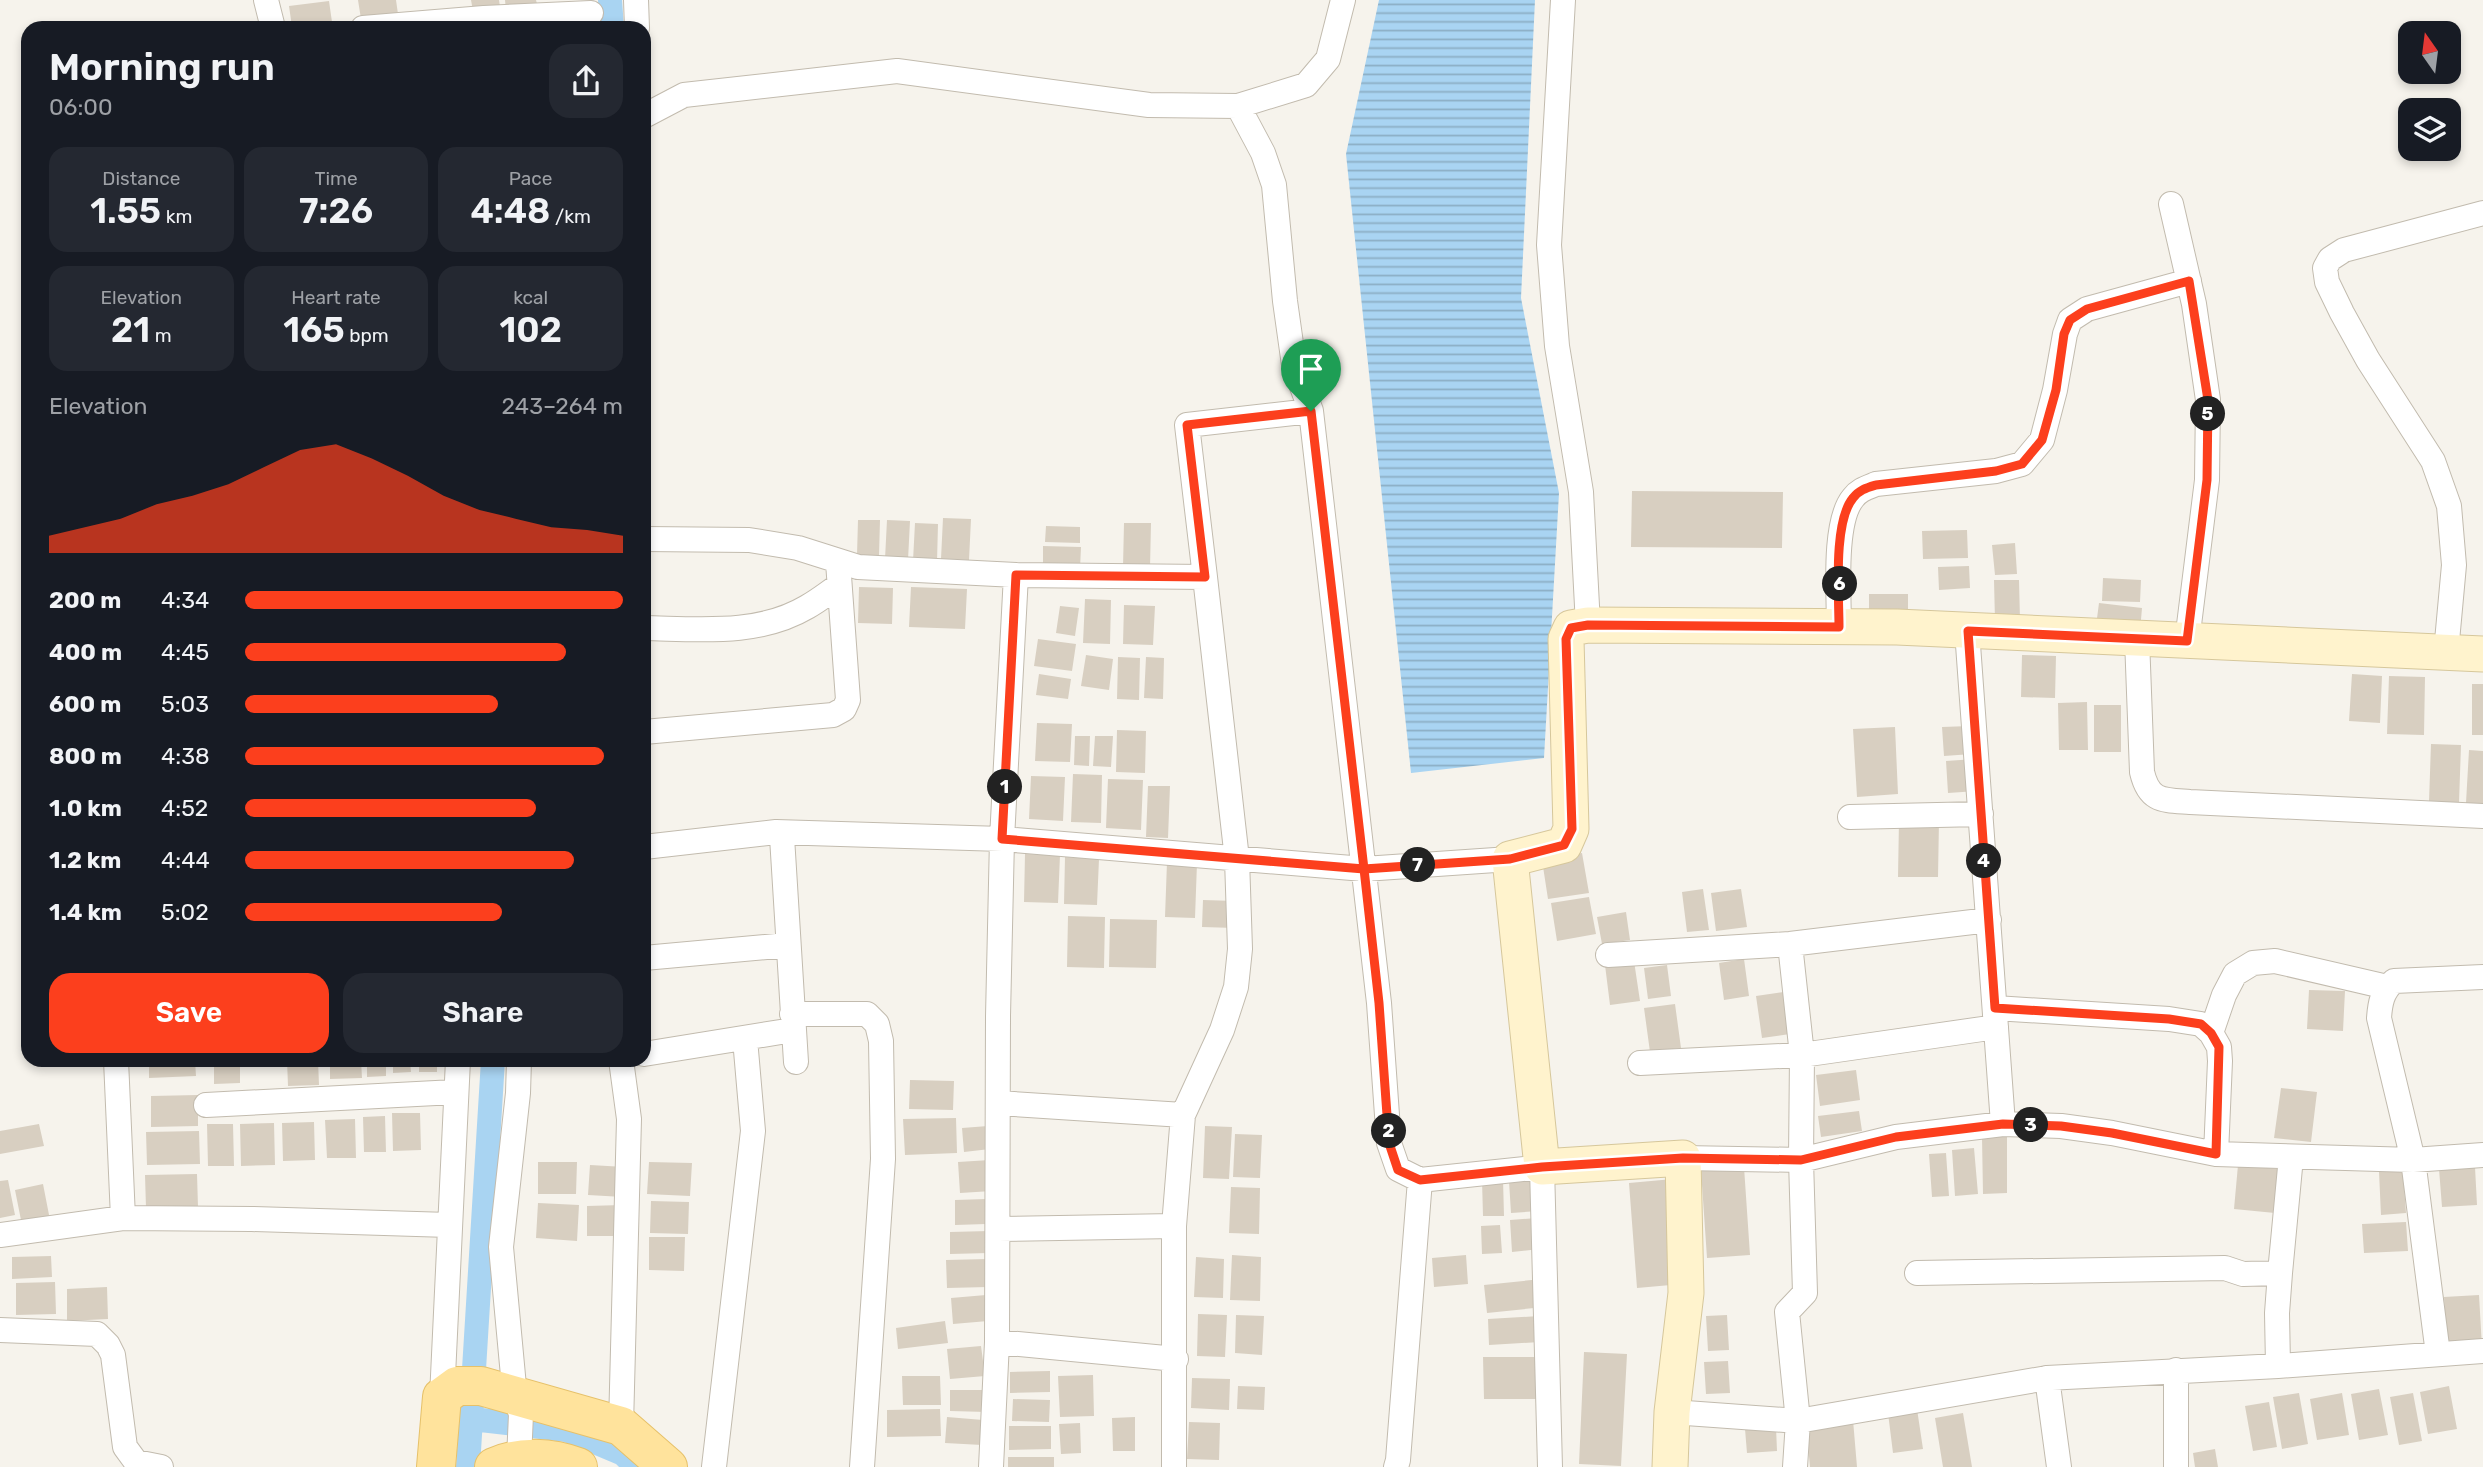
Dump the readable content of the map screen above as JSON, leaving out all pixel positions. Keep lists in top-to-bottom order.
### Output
{
  "north": "top",
  "page": {
    "heading": ["Morning run", "06:00"],
    "stats": [
      ["Distance", "1.55 km"],
      ["Time", "7:26"],
      ["Pace", "4:48 /km"],
      ["Elevation", "21 m"],
      ["Heart rate", "165 bpm"],
      ["kcal", "102"]
    ],
    "chart": ["Elevation", "243–264 m"],
    "pins": [
      "5",
      "6",
      "1",
      "4",
      "7",
      "3",
      "2"
    ],
    "list": [
      {
        "name": "200 m",
        "note": "4:34"
      },
      {
        "name": "400 m",
        "note": "4:45"
      },
      {
        "name": "600 m",
        "note": "5:03"
      },
      {
        "name": "800 m",
        "note": "4:38"
      },
      {
        "name": "1.0 km",
        "note": "4:52"
      },
      {
        "name": "1.2 km",
        "note": "4:44"
      },
      {
        "name": "1.4 km",
        "note": "5:02"
      }
    ],
    "buttons": ["Save", "Share"]
  }
}
